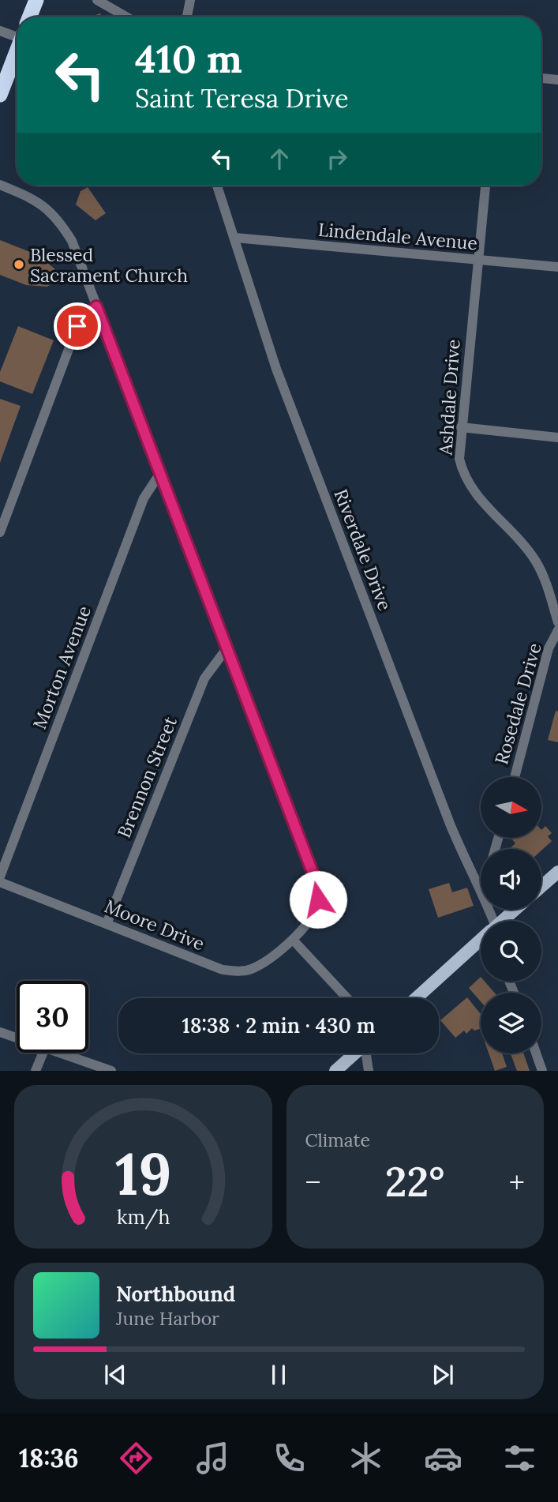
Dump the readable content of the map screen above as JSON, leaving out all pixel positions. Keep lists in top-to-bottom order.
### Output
{
  "streets": {
    "street": [
      "Lindendale Avenue",
      "Ashdale Drive",
      "Riverdale Drive",
      "Morton Avenue",
      "Rosedale Drive",
      "Brennon Street",
      "Moore Drive"
    ]
  },
  "crossings": [
    ["Lindendale Avenue", "Ashdale Drive"],
    ["Lindendale Avenue", "Riverdale Drive"],
    ["Morton Avenue", "Moore Drive"],
    ["Brennon Street", "Moore Drive"]
  ],
  "places": ["Blessed Sacrament Church"],
  "north": "right",
  "page": {
    "turn": ["410 m", "Saint Teresa Drive"],
    "limit": "30",
    "trip": "18:38 · 2 min · 430 m",
    "tile": "Climate",
    "heat": ["−", "22°", "+"],
    "song": ["Northbound", "June Harbor"],
    "tabs": "18:36",
    "gauge": ["19", "km/h"]
  }
}
